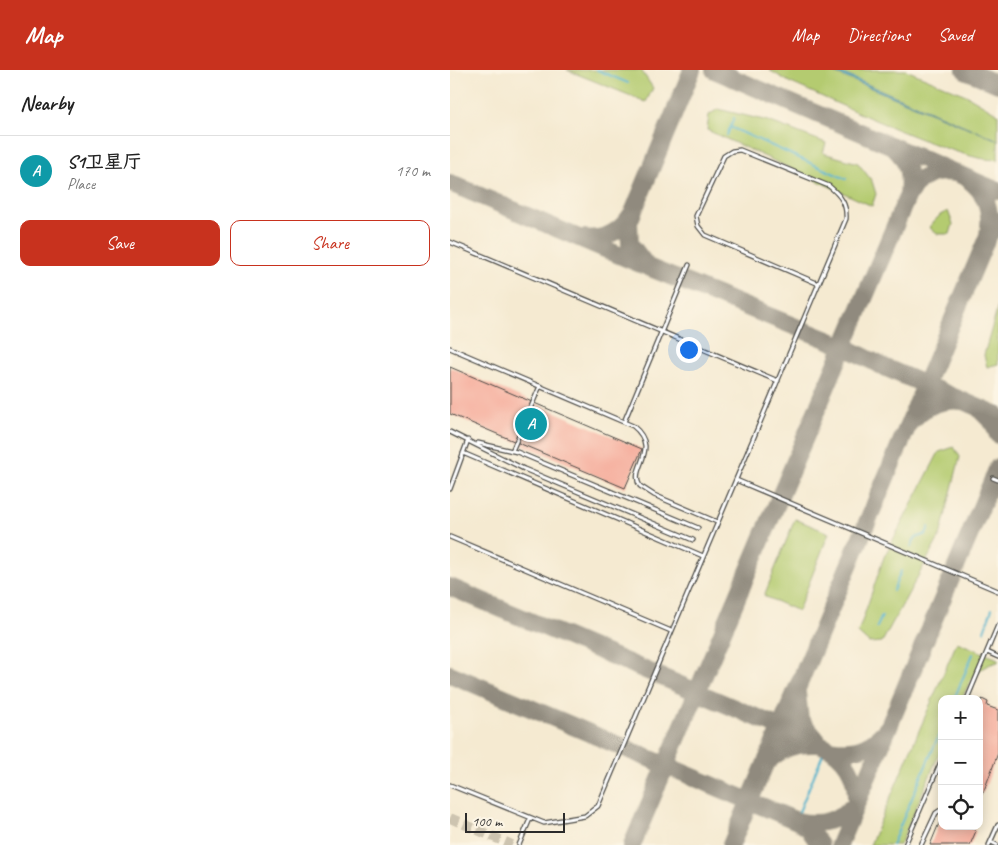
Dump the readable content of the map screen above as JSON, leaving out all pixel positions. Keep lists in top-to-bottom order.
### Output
{
  "scale_bar": "100 m",
  "page": {
    "header": "Map",
    "nav": ["Map", "Directions", "Saved"],
    "heading": "Nearby",
    "list": [
      {
        "mark": "A",
        "name": "S1卫星厅",
        "note": "Place",
        "value": "170 m"
      }
    ],
    "buttons": ["Save", "Share"],
    "pins": "A",
    "map_buttons": ["+", "−"],
    "scale": "100 m"
  }
}
